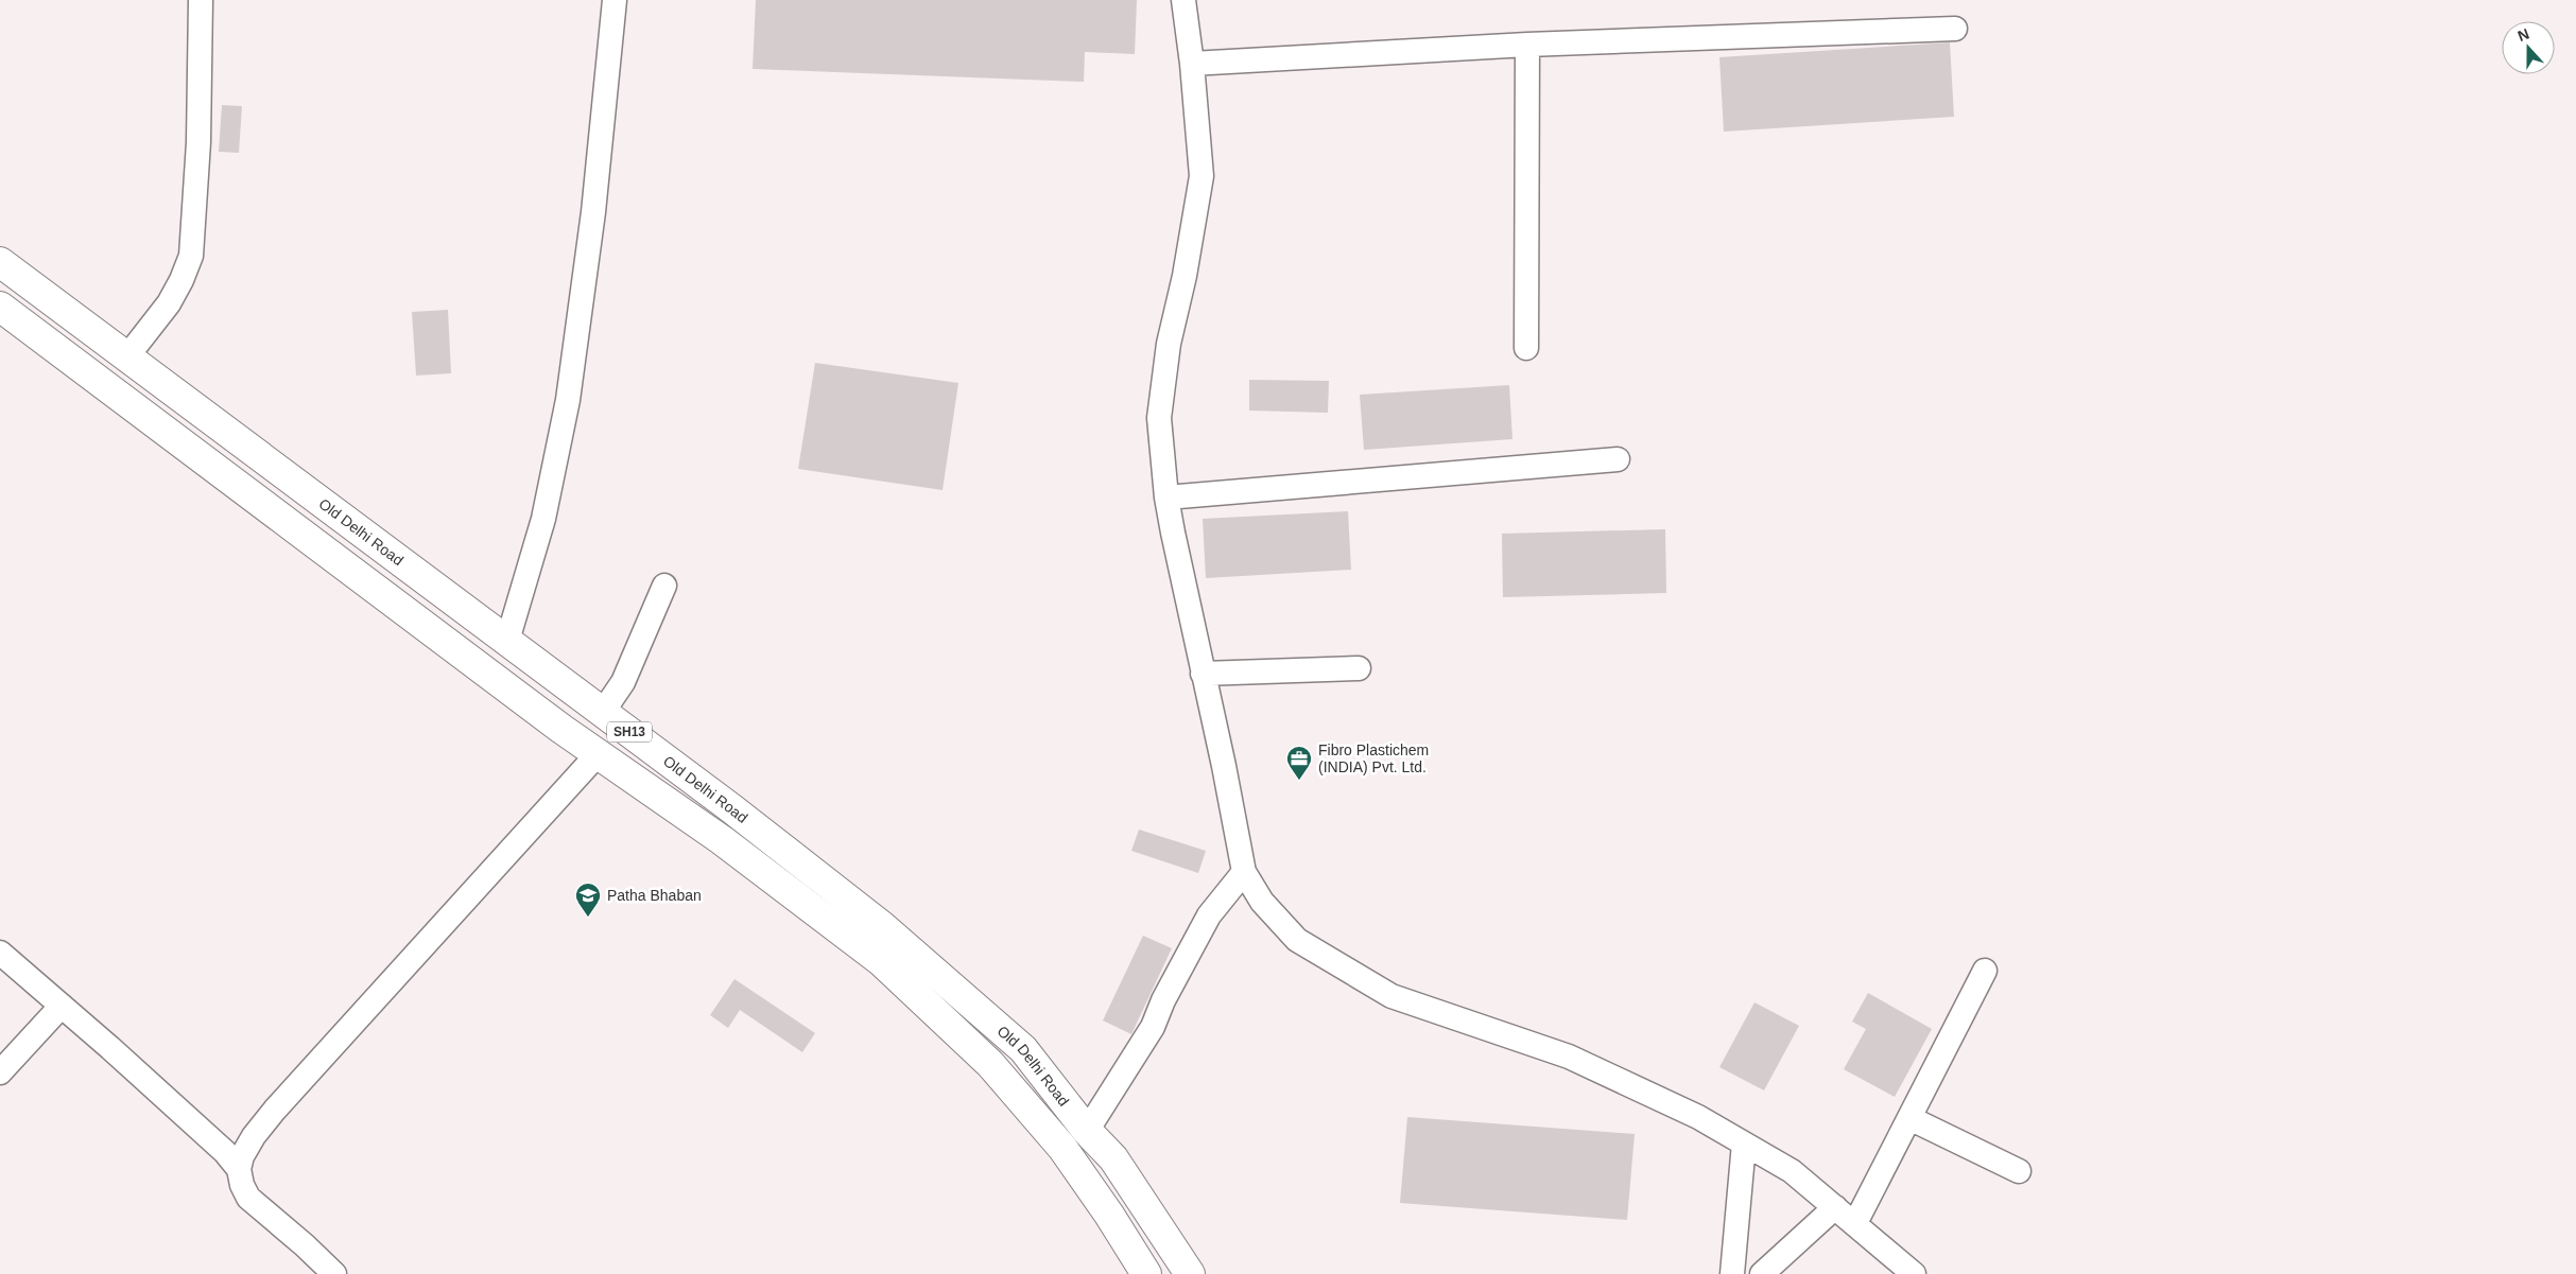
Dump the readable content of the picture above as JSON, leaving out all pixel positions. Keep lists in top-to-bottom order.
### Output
{
  "streets": {
    "main road": ["Old Delhi Road", "SH13"]
  },
  "places": {
    "office": ["Fibro Plastichem (INDIA) Pvt. Ltd."],
    "school or university": ["Patha Bhaban"]
  },
  "north": "top"
}
